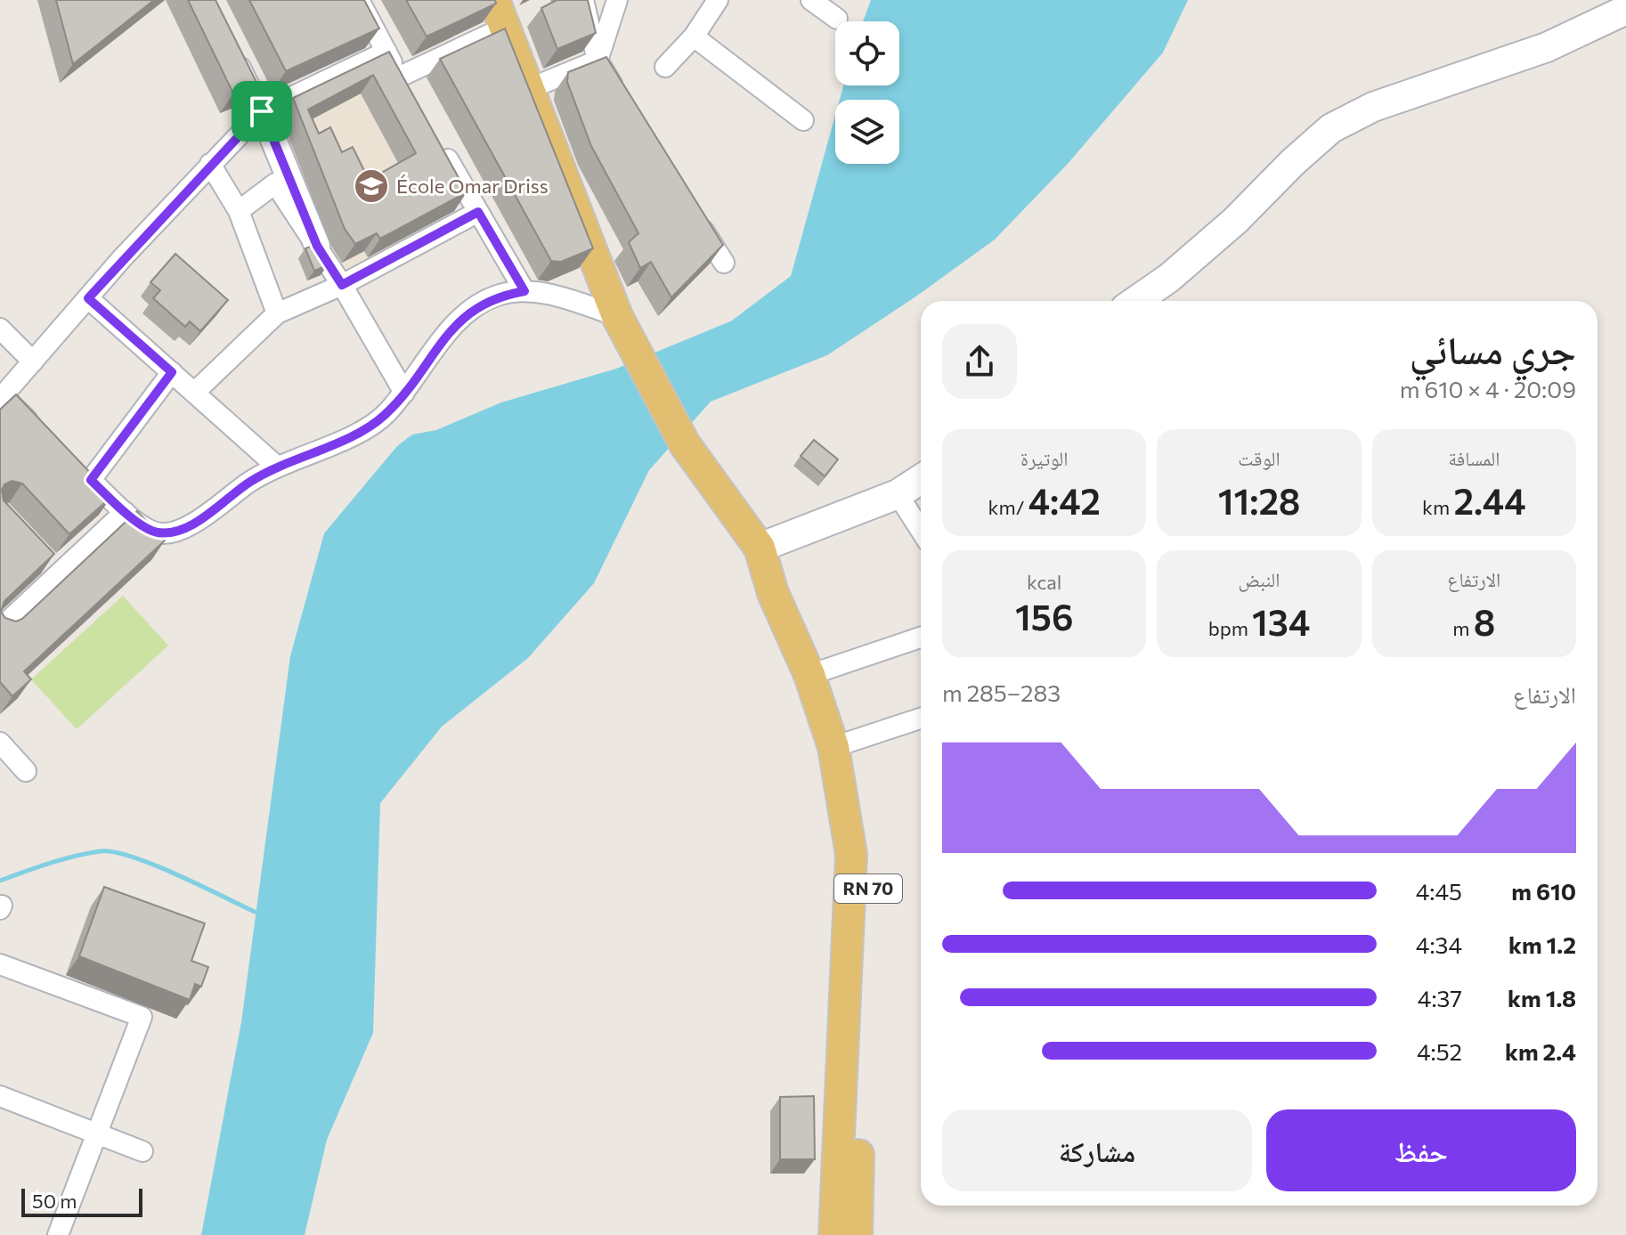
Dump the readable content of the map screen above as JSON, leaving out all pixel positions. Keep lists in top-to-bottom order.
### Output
{
  "streets": {
    "main road": ["RN 70"]
  },
  "places": {
    "school or university": ["École Omar Driss"]
  },
  "scale_bar": "50 m",
  "page": {
    "heading": ["جري مسائي", "20:09 · 4 × 610 m"],
    "stats": [
      ["المسافة", "2.44 km"],
      ["الوقت", "11:28"],
      ["الوتيرة", "4:42 /km"],
      ["الارتفاع", "8 m"],
      ["النبض", "134 bpm"],
      ["kcal", "156"]
    ],
    "chart": ["الارتفاع", "283–285 m"],
    "list": [
      {
        "name": "610 m",
        "note": "4:45"
      },
      {
        "name": "1.2 km",
        "note": "4:34"
      },
      {
        "name": "1.8 km",
        "note": "4:37"
      },
      {
        "name": "2.4 km",
        "note": "4:52"
      }
    ],
    "buttons": ["حفظ", "مشاركة"],
    "scale": "50 m"
  }
}
